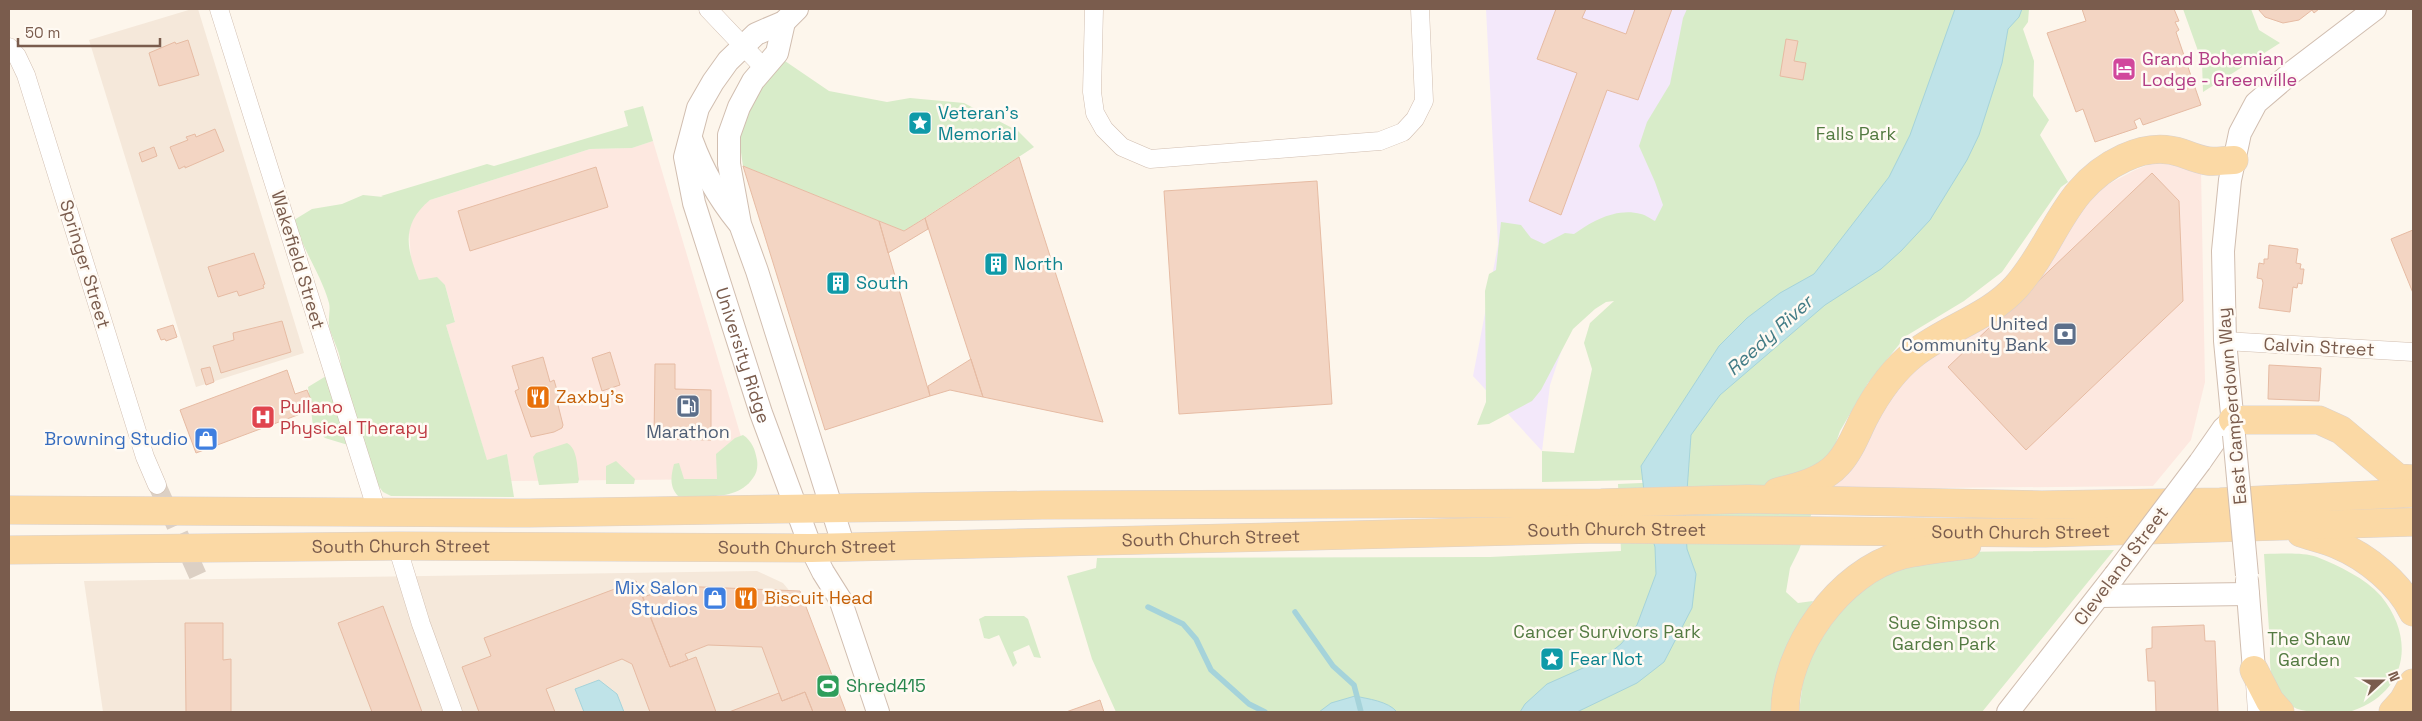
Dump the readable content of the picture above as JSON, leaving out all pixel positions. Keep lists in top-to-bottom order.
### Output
{
  "streets": {
    "main road": ["South Church Street"],
    "street": [
      "Wakefield Street",
      "Springer Street",
      "Calvin Street",
      "University Ridge",
      "East Camperdown Way",
      "Cleveland Street"
    ]
  },
  "crossings": [
    ["Wakefield Street", "South Church Street"],
    ["Calvin Street", "East Camperdown Way"],
    ["University Ridge", "South Church Street"],
    ["East Camperdown Way", "Cleveland Street"]
  ],
  "water": ["Reedy River"],
  "parks": [
    "Falls Park",
    "Sue Simpson Garden Park",
    "Cancer Survivors Park",
    "The Shaw Garden"
  ],
  "places": {
    "hotel": ["Grand Bohemian Lodge - Greenville"],
    "place": ["Veteran's Memorial", "Fear Not"],
    "building": ["North", "South"],
    "bank": ["United Community Bank"],
    "restaurant": ["Zaxby's", "Biscuit Head"],
    "fuel station": ["Marathon"],
    "hospital": ["Pullano Physical Therapy"],
    "shop": ["Browning Studio", "Mix Salon Studios"],
    "sports": ["Shred415"]
  },
  "scale_bar": "50 m",
  "north": "right"
}
